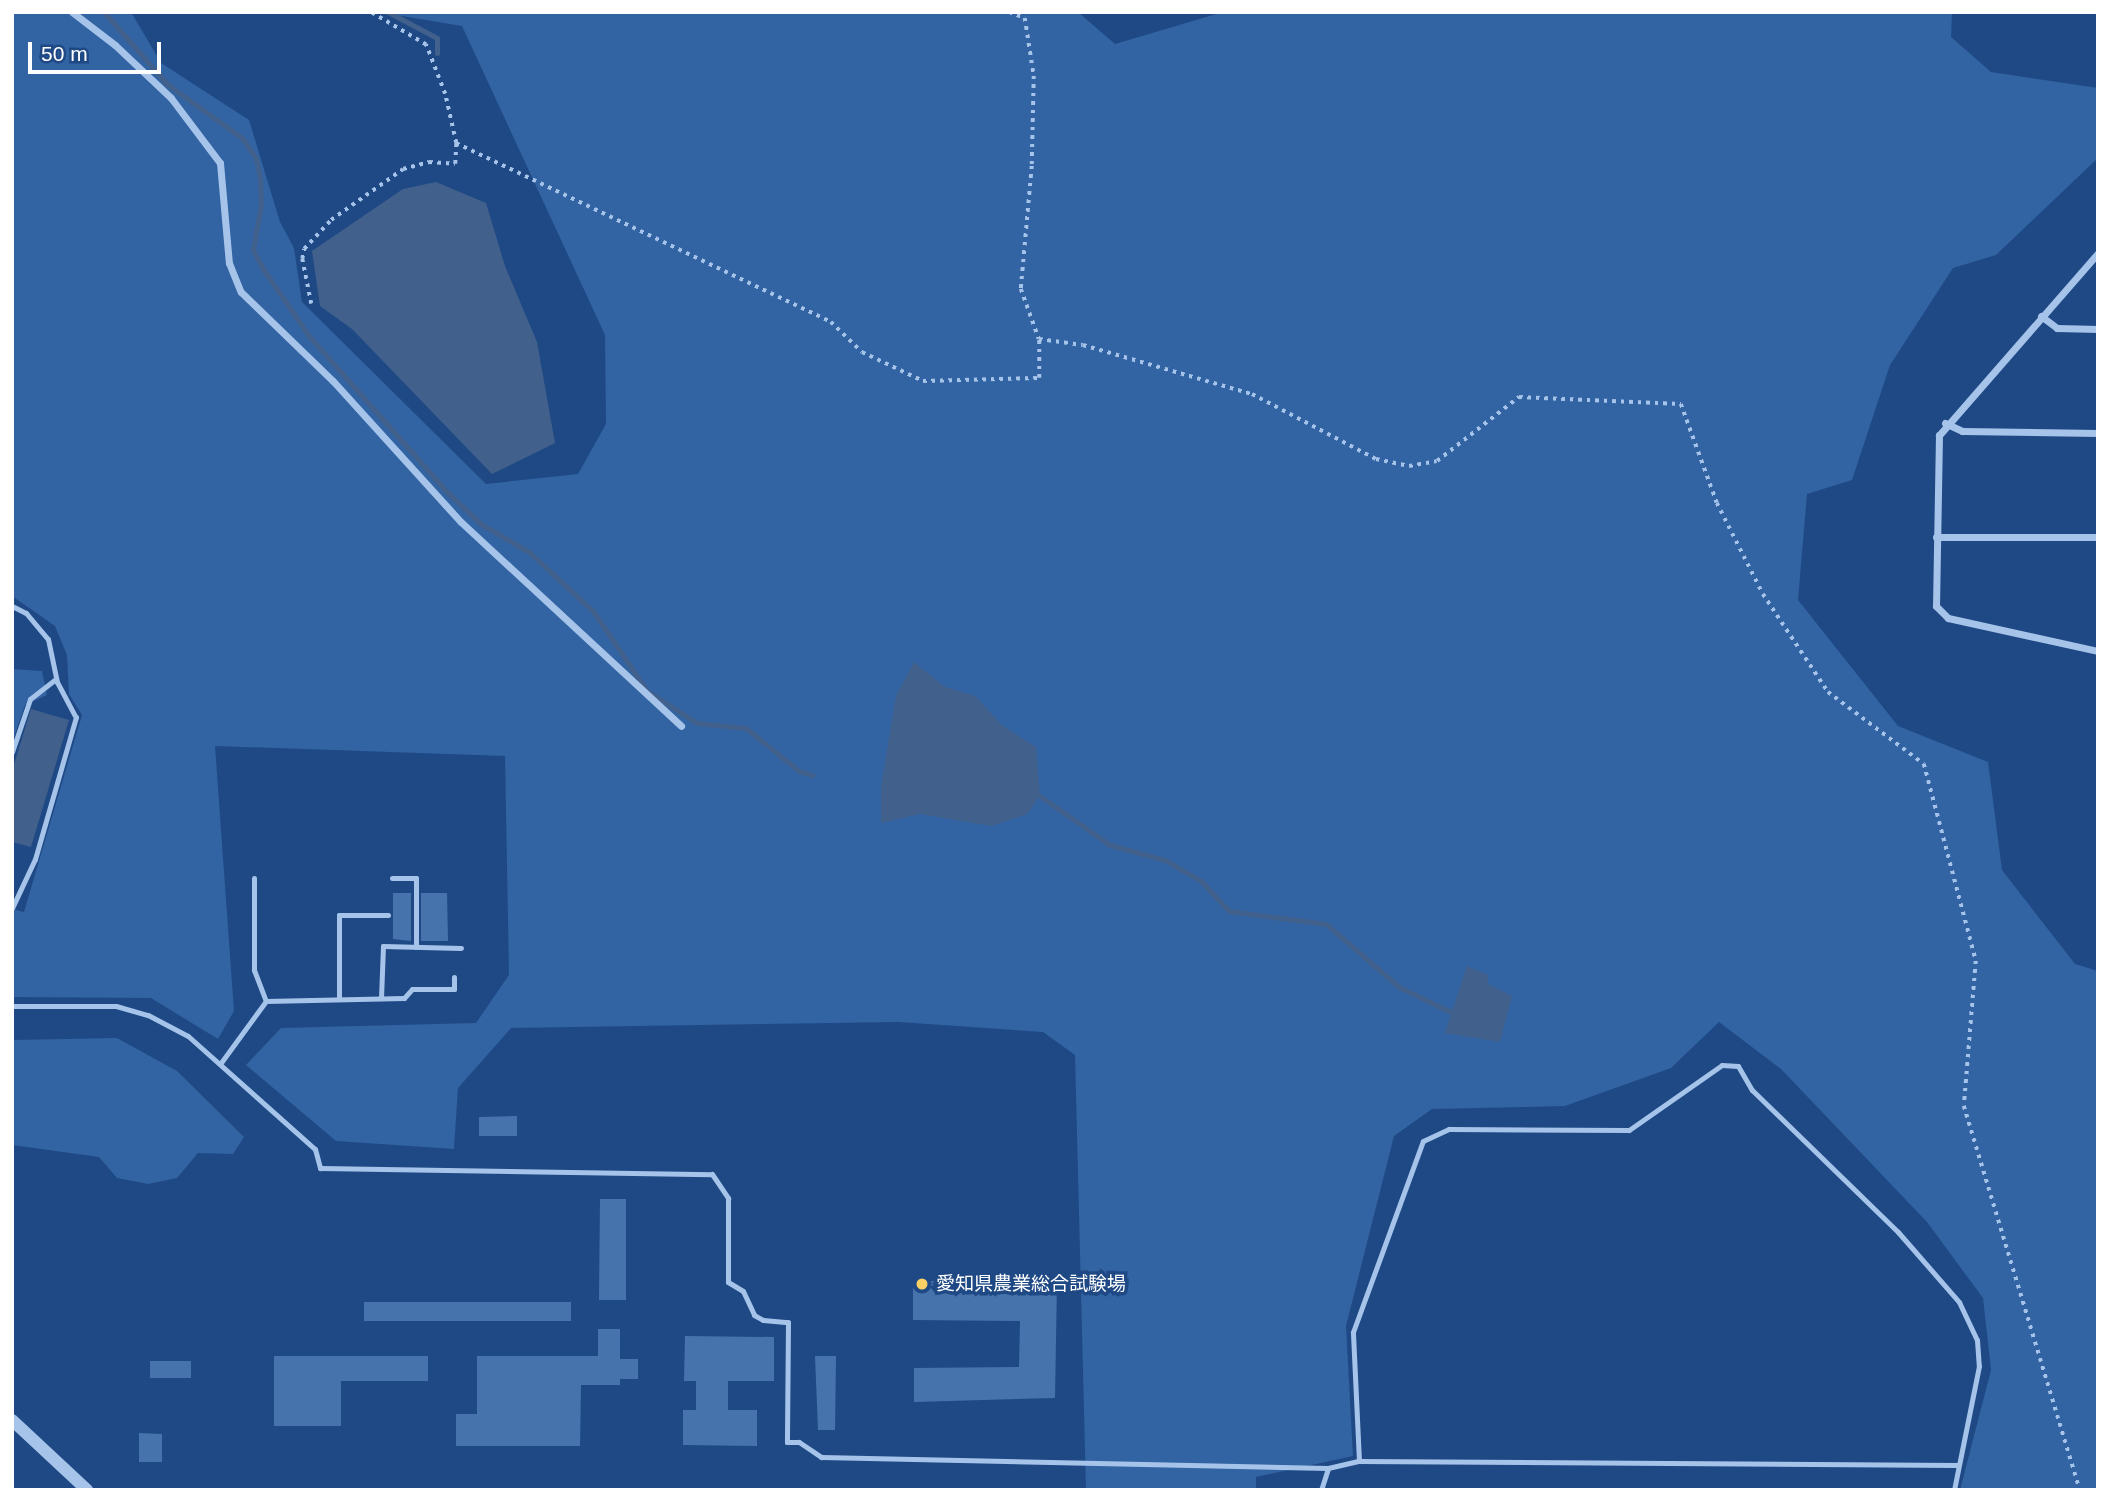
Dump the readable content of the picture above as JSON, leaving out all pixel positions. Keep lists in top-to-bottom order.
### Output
{
  "places": ["愛知県農業総合試験場"],
  "scale_bar": "50 m"
}
